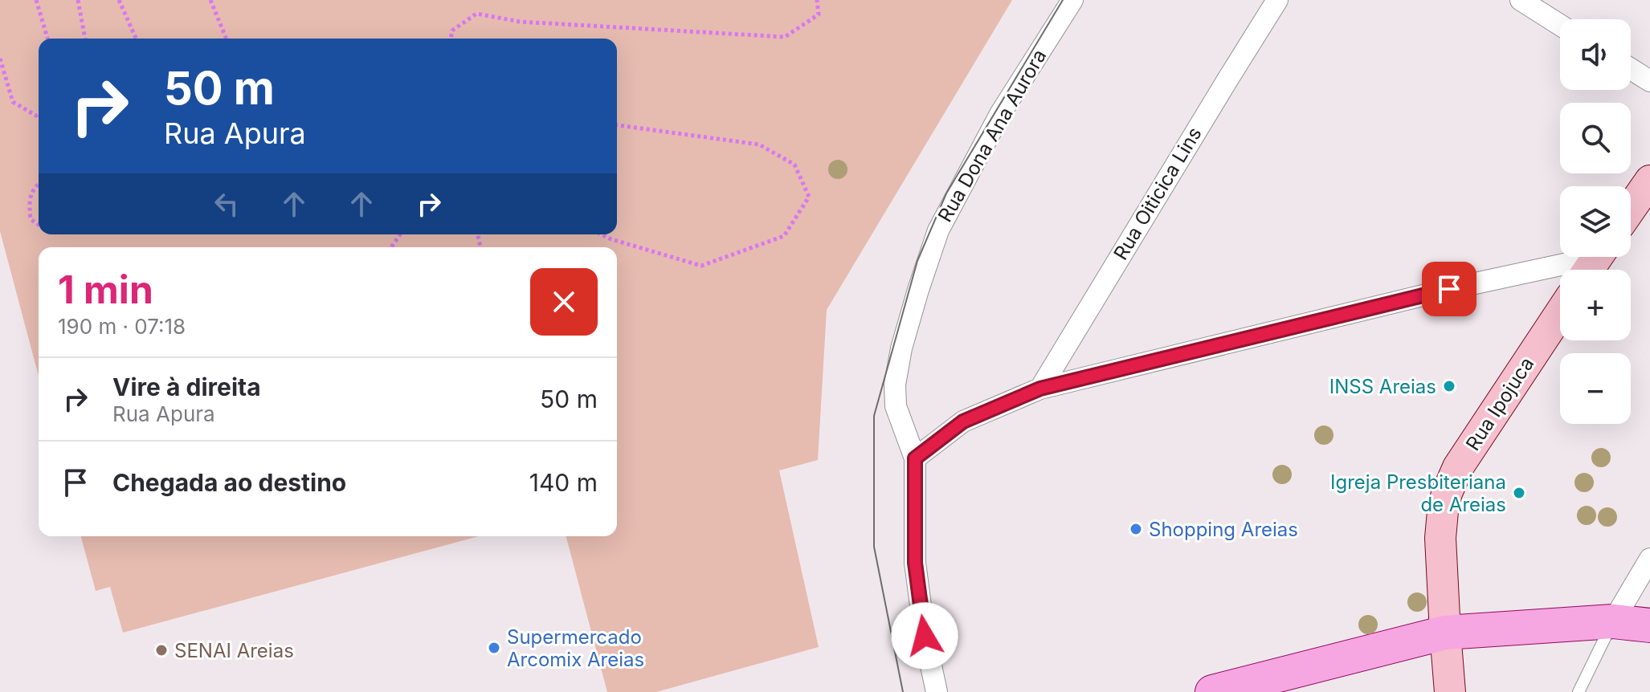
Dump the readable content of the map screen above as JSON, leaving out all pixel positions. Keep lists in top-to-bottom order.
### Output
{
  "streets": {
    "main road": ["Rua Ipojuca"],
    "street": ["Rua Dona Ana Aurora", "Rua Oiticica Lins"]
  },
  "places": [
    "INSS Areias",
    "Igreja Presbiteriana de Areias",
    "Shopping Areias",
    "Supermercado Arcomix Areias",
    "SENAI Areias"
  ],
  "page": {
    "map_buttons": ["+", "−"],
    "turn": ["50 m", "Rua Apura"],
    "heading": ["1 min", "190 m · 07:18"],
    "list": [
      {
        "name": "Vire à direita",
        "note": "Rua Apura",
        "value": "50 m"
      },
      {
        "name": "Chegada ao destino",
        "value": "140 m"
      }
    ]
  }
}
